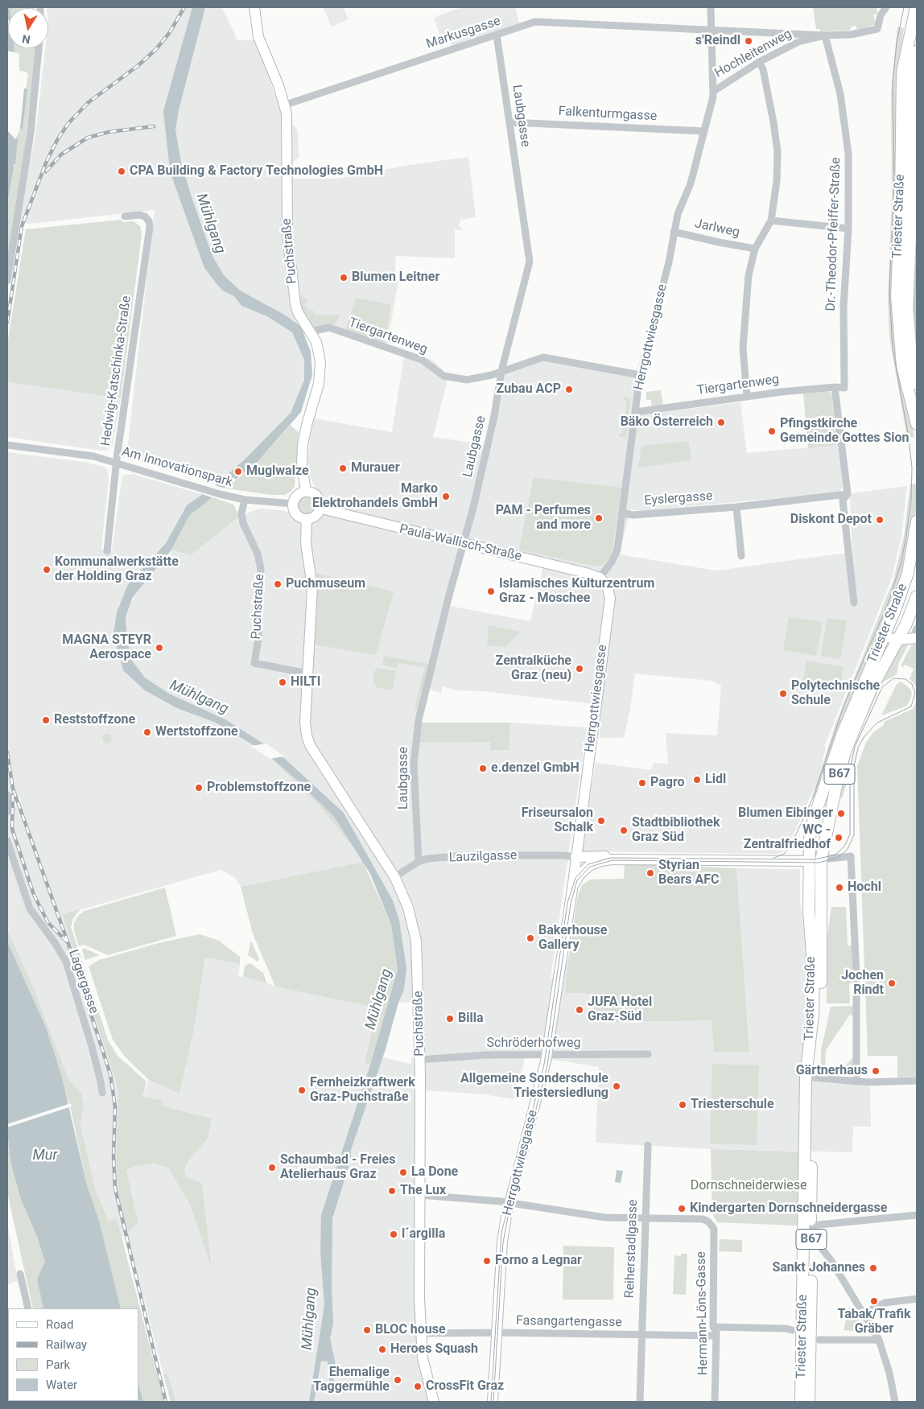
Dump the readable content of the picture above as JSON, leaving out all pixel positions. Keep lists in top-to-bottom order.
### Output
{
  "streets": {
    "main road": [
      "Triester Straße",
      "Puchstraße",
      "Herrgottwiesgasse",
      "Paula-Wallisch-Straße",
      "B67",
      "Lauzilgasse"
    ],
    "street": [
      "Markusgasse",
      "Hochleitenweg",
      "Falkenturmgasse",
      "Laubgasse",
      "Jarlweg",
      "Dr.-Theodor-Pfeiffer-Straße",
      "Tiergartenweg",
      "Hedwig-Katschinka-Straße",
      "Am Innovationspark",
      "Eyslergasse",
      "Lagergasse",
      "Schröderhofweg",
      "Reiherstadlgasse",
      "Hermann-Löns-Gasse",
      "Fasangartengasse"
    ]
  },
  "crossings": [
    ["Markusgasse", "Hochleitenweg"],
    ["Markusgasse", "Laubgasse"],
    ["Markusgasse", "Dr.-Theodor-Pfeiffer-Straße"],
    ["Markusgasse", "Puchstraße"],
    ["Markusgasse", "Herrgottwiesgasse"],
    ["Hochleitenweg", "Dr.-Theodor-Pfeiffer-Straße"],
    ["Hochleitenweg", "Herrgottwiesgasse"],
    ["Falkenturmgasse", "Laubgasse"],
    ["Falkenturmgasse", "Herrgottwiesgasse"],
    ["Laubgasse", "Tiergartenweg"],
    ["Laubgasse", "Paula-Wallisch-Straße"],
    ["Laubgasse", "Lauzilgasse"],
    ["Triester Straße", "Lauzilgasse"],
    ["Jarlweg", "Herrgottwiesgasse"],
    ["Dr.-Theodor-Pfeiffer-Straße", "Tiergartenweg"],
    ["Puchstraße", "Tiergartenweg"],
    ["Puchstraße", "Am Innovationspark"],
    ["Puchstraße", "Paula-Wallisch-Straße"],
    ["Puchstraße", "Lauzilgasse"],
    ["Puchstraße", "Schröderhofweg"],
    ["Puchstraße", "Fasangartengasse"],
    ["Tiergartenweg", "Herrgottwiesgasse"],
    ["Herrgottwiesgasse", "Eyslergasse"],
    ["Herrgottwiesgasse", "Paula-Wallisch-Straße"],
    ["Herrgottwiesgasse", "Lauzilgasse"],
    ["Herrgottwiesgasse", "Schröderhofweg"],
    ["Herrgottwiesgasse", "Fasangartengasse"],
    ["Hedwig-Katschinka-Straße", "Am Innovationspark"],
    ["Am Innovationspark", "Paula-Wallisch-Straße"],
    ["Reiherstadlgasse", "Hermann-Löns-Gasse"],
    ["Reiherstadlgasse", "Fasangartengasse"],
    ["Hermann-Löns-Gasse", "Fasangartengasse"]
  ],
  "water": ["Mühlgang", "Mur"],
  "parks": ["Dornschneiderwiese"],
  "places": [
    "s'Reindl",
    "CPA Building & Factory Technologies GmbH",
    "Blumen Leitner",
    "Zubau ACP",
    "Bäko Österreich",
    "Pfingstkirche Gemeinde Gottes Sion",
    "Murauer",
    "Muglwalze",
    "Marko Elektrohandels GmbH",
    "PAM - Perfumes and more",
    "Diskont Depot",
    "Kommunalwerkstätte der Holding Graz",
    "Puchmuseum",
    "Islamisches Kulturzentrum Graz - Moschee",
    "MAGNA STEYR Aerospace",
    "Zentralküche Graz (neu)",
    "HILTI",
    "Polytechnische Schule",
    "Reststoffzone",
    "Wertstoffzone",
    "e.denzel GmbH",
    "Lidl",
    "Pagro",
    "Problemstoffzone",
    "Blumen Eibinger",
    "Friseursalon Schalk",
    "Stadtbibliothek Graz Süd",
    "WC - Zentralfriedhof",
    "Styrian Bears AFC",
    "Hochl",
    "Bakerhouse Gallery",
    "Jochen Rindt",
    "JUFA Hotel Graz-Süd",
    "Billa",
    "Gärtnerhaus",
    "Allgemeine Sonderschule Triestersiedlung",
    "Fernheizkraftwerk Graz-Puchstraße",
    "Triesterschule",
    "Schaumbad - Freies Atelierhaus Graz",
    "La Done",
    "The Lux",
    "Kindergarten Dornschneidergasse",
    "l´argilla",
    "Forno a Legnar",
    "Sankt Johannes",
    "Tabak/Trafik Gräber",
    "BLOC house",
    "Heroes Squash",
    "Ehemalige Taggermühle",
    "CrossFit Graz"
  ],
  "legend": [
    "Road",
    "Railway",
    "Park",
    "Water"
  ],
  "north": "bottom"
}
